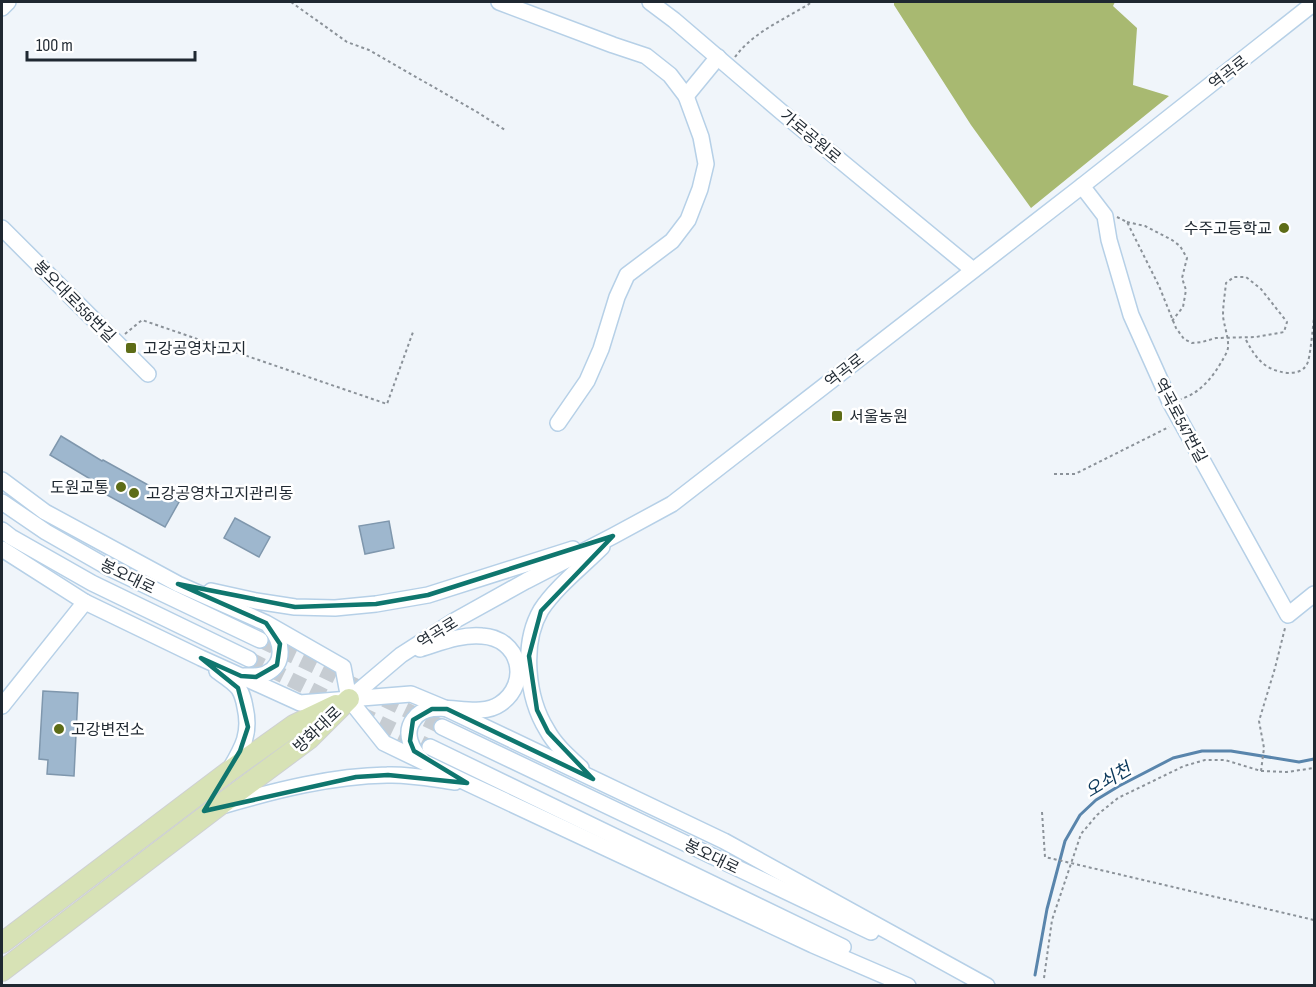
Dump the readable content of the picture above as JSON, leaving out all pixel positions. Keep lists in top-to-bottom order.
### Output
{
  "streets": {
    "main road": ["방화대로"],
    "street": [
      "역곡로",
      "가로공원로",
      "봉오대로556번길",
      "역곡로547번길",
      "봉오대로"
    ]
  },
  "crossings": [
    ["역곡로", "가로공원로"],
    ["역곡로", "역곡로547번길"],
    ["역곡로", "방화대로"]
  ],
  "water": ["오쇠천"],
  "places": {
    "other": [
      "수주고등학교",
      "도원교통",
      "고강공영차고지관리동",
      "고강변전소"
    ],
    "transit": ["고강공영차고지", "서울농원"]
  },
  "scale_bar": "100 m"
}
